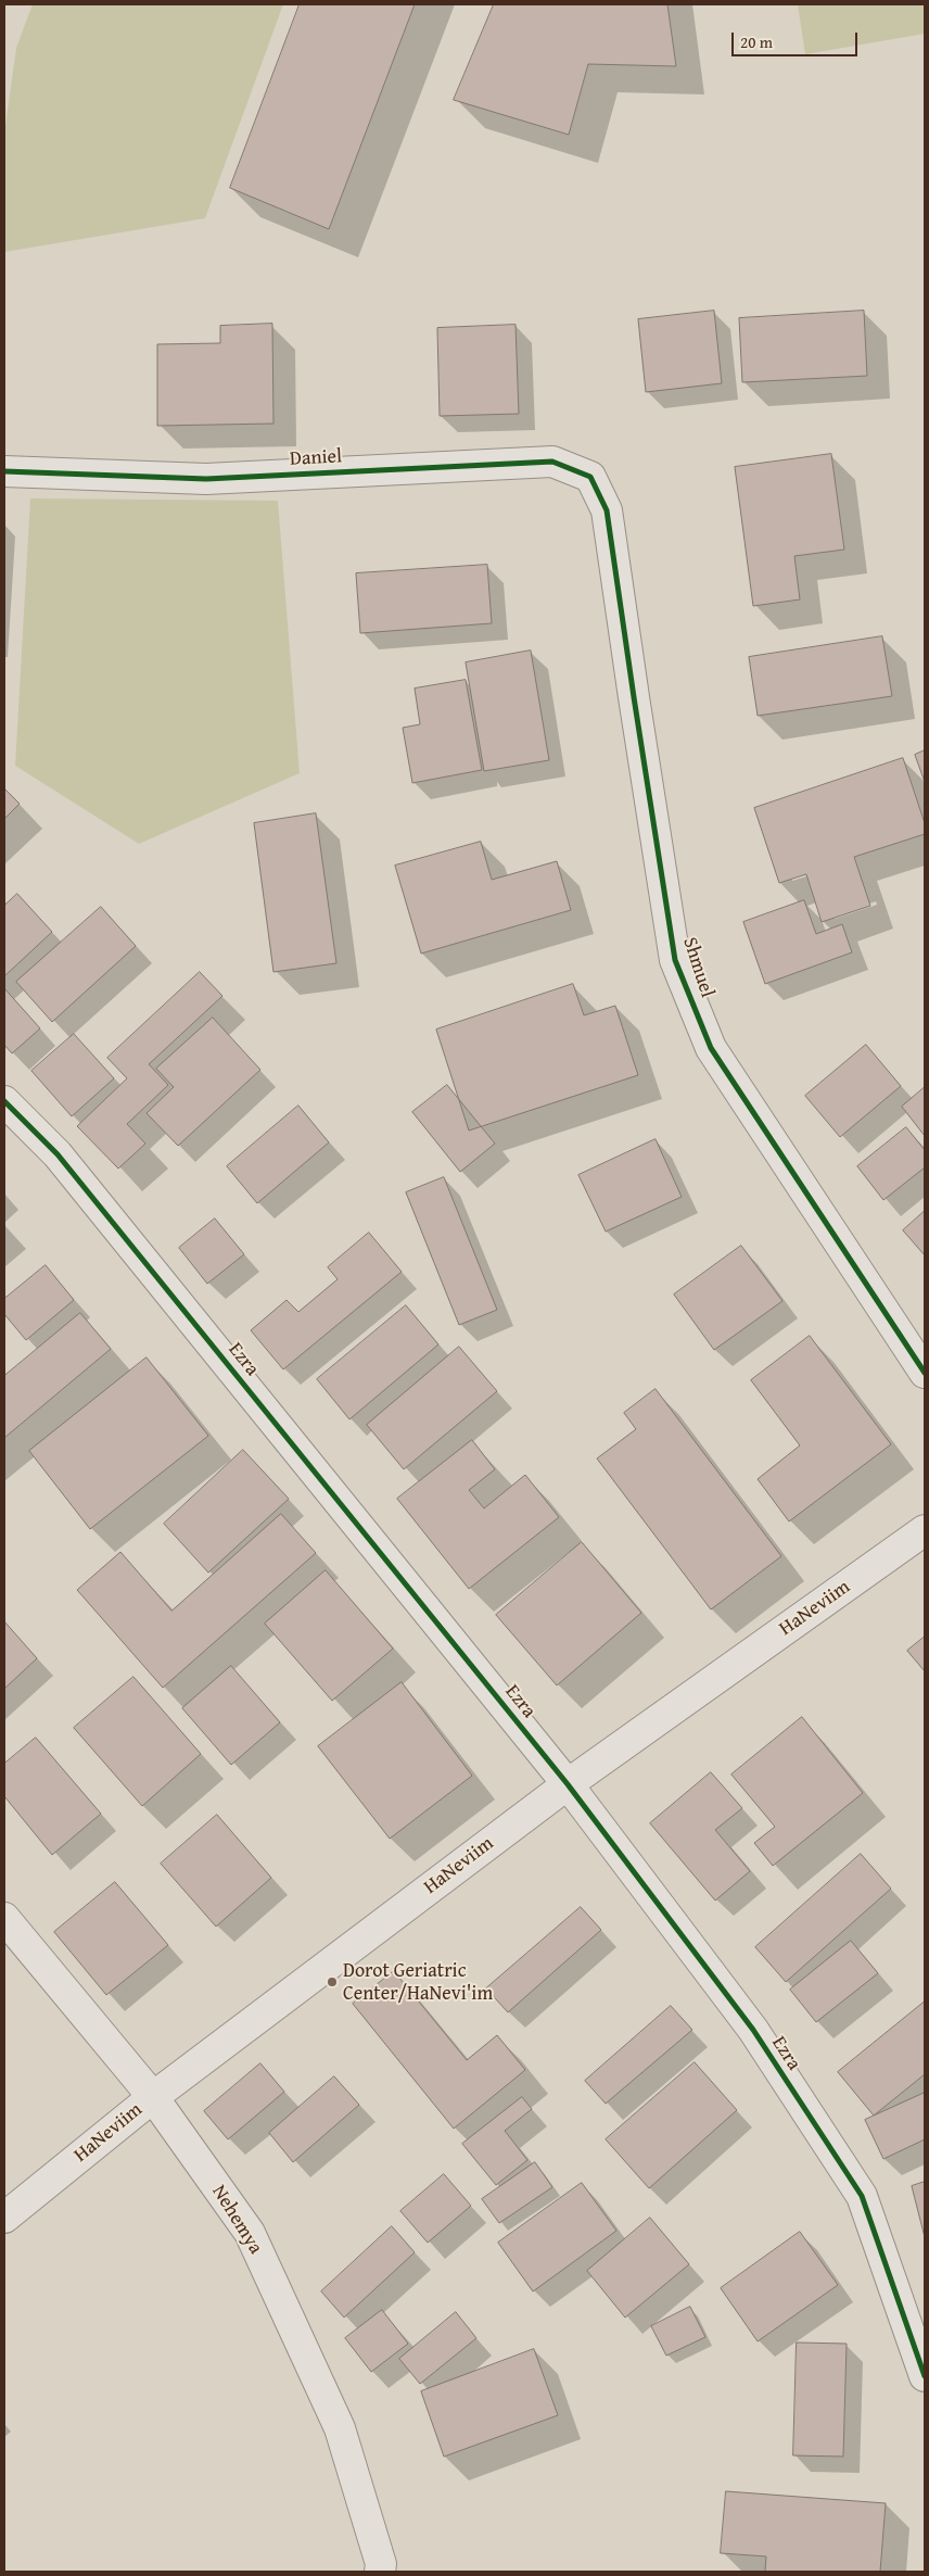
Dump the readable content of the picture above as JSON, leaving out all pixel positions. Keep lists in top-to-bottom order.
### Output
{
  "streets": {
    "street": [
      "Daniel",
      "Shmuel",
      "Ezra",
      "HaNeviim",
      "Nehemya"
    ]
  },
  "crossings": [
    ["Daniel", "Shmuel"],
    ["Ezra", "HaNeviim"],
    ["HaNeviim", "Nehemya"]
  ],
  "places": ["Dorot Geriatric Center/HaNevi'im"],
  "scale_bar": "20 m"
}
